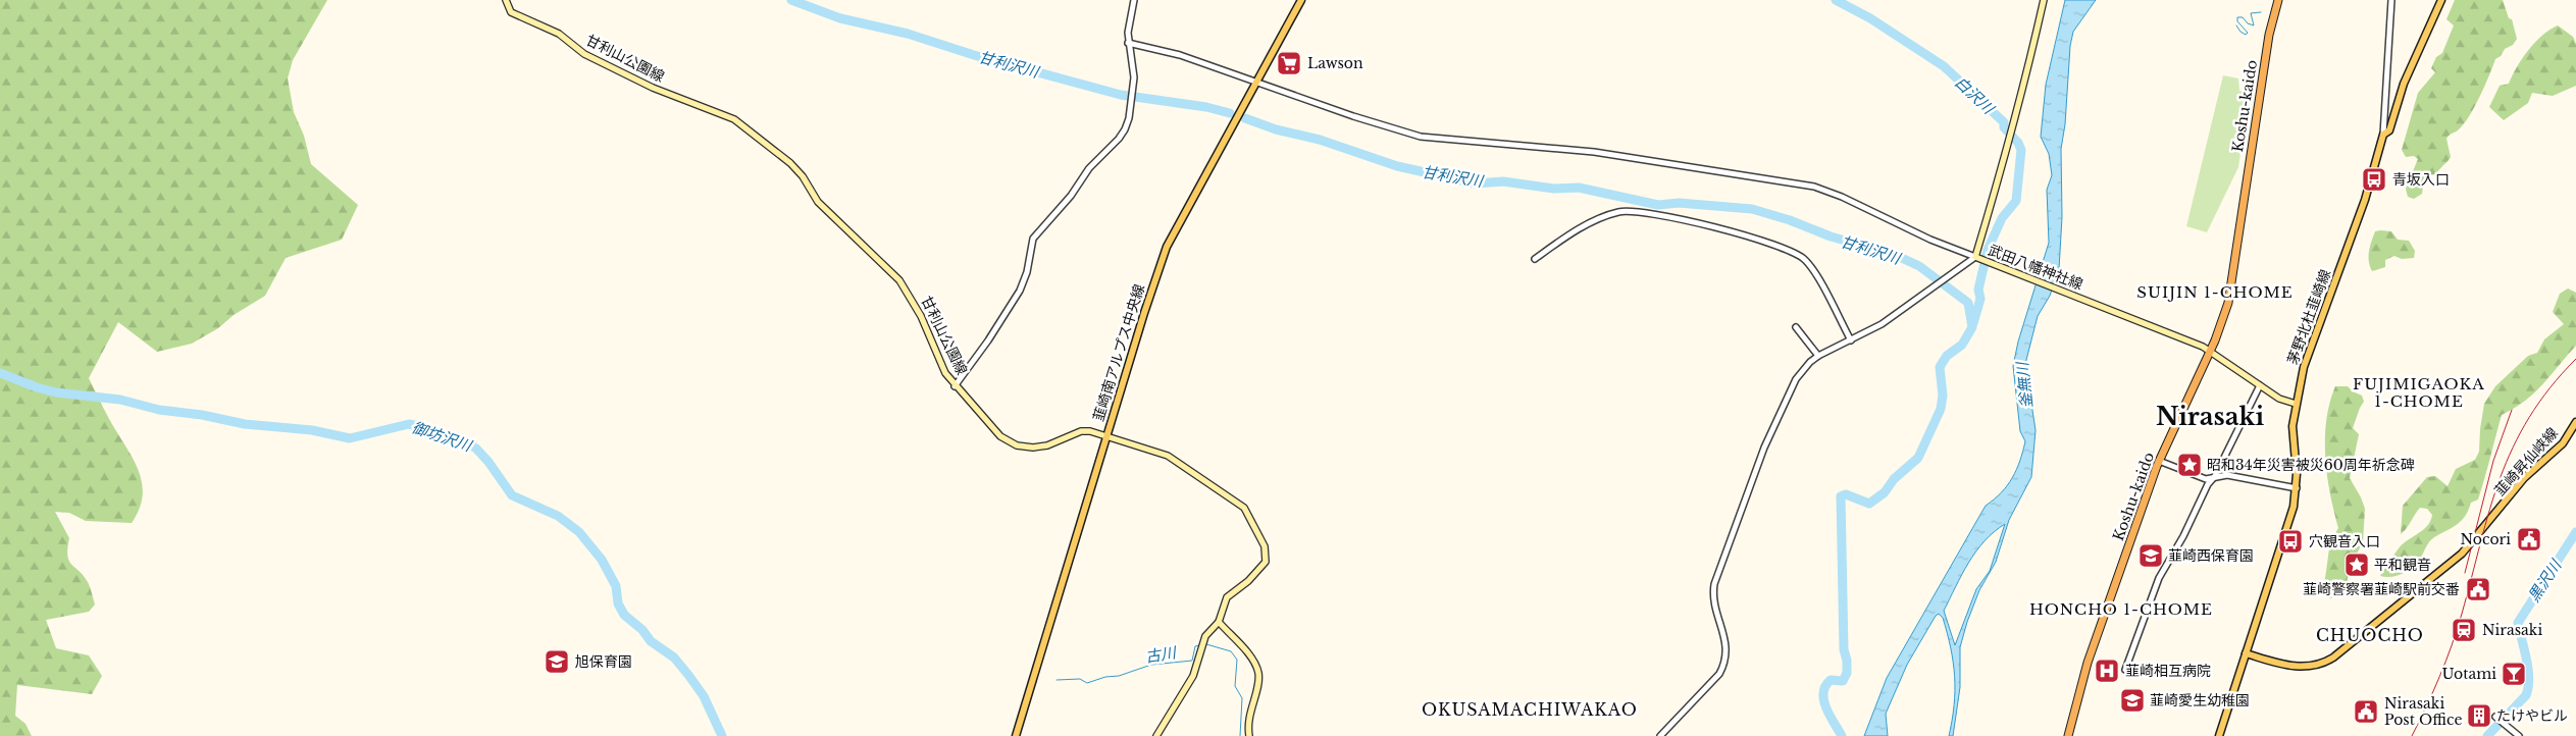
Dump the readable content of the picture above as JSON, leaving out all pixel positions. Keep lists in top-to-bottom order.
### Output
{
  "streets": {
    "highway": ["Koshu-kaido"],
    "main road": [
      "甘利山公園線",
      "武田八幡神社線",
      "茅野北杜韮崎線",
      "韮崎南アルプス中央線",
      "韮崎昇仙峡線"
    ]
  },
  "crossings": [
    ["甘利山公園線", "韮崎南アルプス中央線"],
    ["Koshu-kaido", "武田八幡神社線"],
    ["武田八幡神社線", "茅野北杜韮崎線"],
    ["茅野北杜韮崎線", "韮崎昇仙峡線"]
  ],
  "districts": [
    "SUIJIN 1-CHOME",
    "FUJIMIGAOKA 1-CHOME",
    "Nirasaki",
    "HONCHO 1-CHOME",
    "CHUOCHO",
    "OKUSAMACHIWAKAO"
  ],
  "water": [
    "甘利沢川",
    "白沢川",
    "釜無川",
    "御坊沢川",
    "黒沢川",
    "古川"
  ],
  "places": {
    "supermarket": ["Lawson"],
    "bus stop": ["青坂入口", "穴観音入口"],
    "place": ["昭和34年災害被災60周年祈念碑", "平和観音"],
    "public building": ["Nocori", "韮崎警察署韮崎駅前交番", "Nirasaki Post Office"],
    "school or university": ["韮崎西保育園", "旭保育園", "韮崎愛生幼稚園"],
    "station": ["Nirasaki"],
    "hospital": ["韮崎相互病院"],
    "bar": ["Uotami"],
    "building": ["たけやビル"]
  }
}
